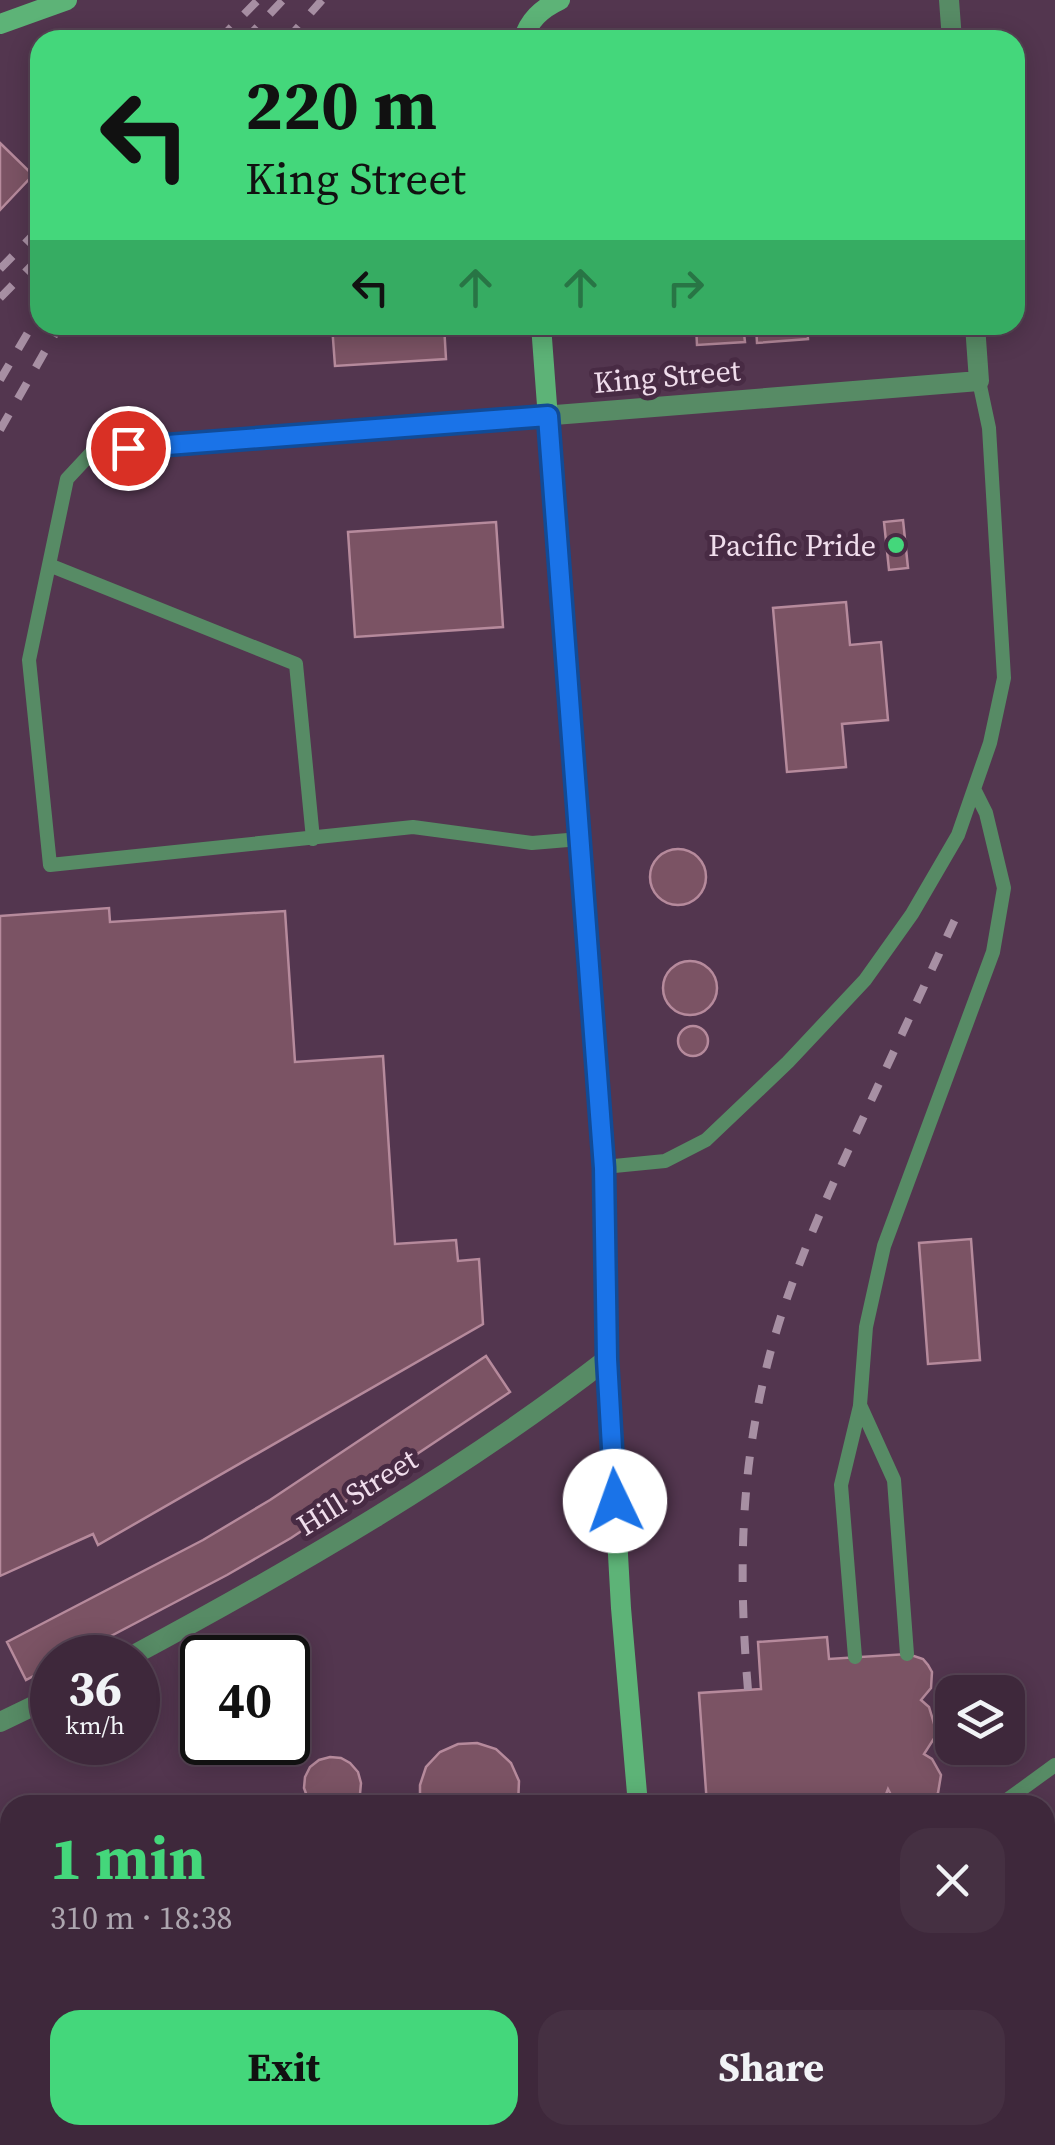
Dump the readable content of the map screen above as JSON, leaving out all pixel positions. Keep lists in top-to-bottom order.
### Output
{
  "streets": {
    "street": ["King Street", "Hill Street"]
  },
  "places": ["Pacific Pride"],
  "page": {
    "turn": ["220 m", "King Street"],
    "speed": "36 km/h",
    "limit": "40",
    "heading": ["1 min", "310 m · 18:38"],
    "buttons": ["Exit", "Share"]
  }
}
